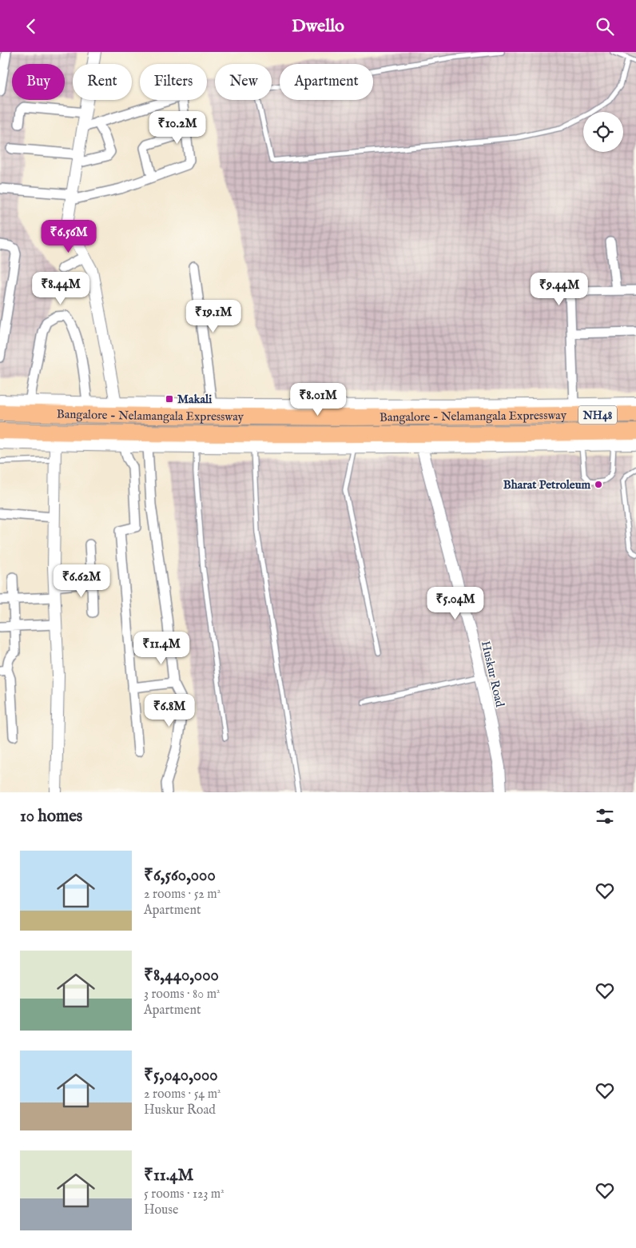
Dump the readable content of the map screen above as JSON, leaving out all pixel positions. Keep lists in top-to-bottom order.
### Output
{
  "streets": {
    "highway": ["Bangalore - Nelamangala Expressway", "NH48"],
    "street": ["Huskur Road"]
  },
  "places": {
    "transit": ["Makali"],
    "other": ["Bharat Petroleum"]
  },
  "page": {
    "header": "Dwello",
    "chip": [
      "Buy",
      "Rent",
      "Filters",
      "New",
      "Apartment"
    ],
    "price": [
      "₹10.2M",
      "₹6.56M",
      "₹8.44M",
      "₹9.44M",
      "₹19.1M",
      "₹8.01M",
      "₹6.62M",
      "₹5.04M",
      "₹11.4M",
      "₹6.8M"
    ],
    "heading": "10 homes",
    "list": [
      {
        "name": "₹6,560,000",
        "note": "2 rooms · 52 m² · Apartment"
      },
      {
        "name": "₹8,440,000",
        "note": "3 rooms · 80 m² · Apartment"
      },
      {
        "name": "₹5,040,000",
        "note": "2 rooms · 54 m² · Huskur Road"
      },
      {
        "name": "₹11.4M",
        "note": "5 rooms · 123 m² · House"
      }
    ]
  }
}
